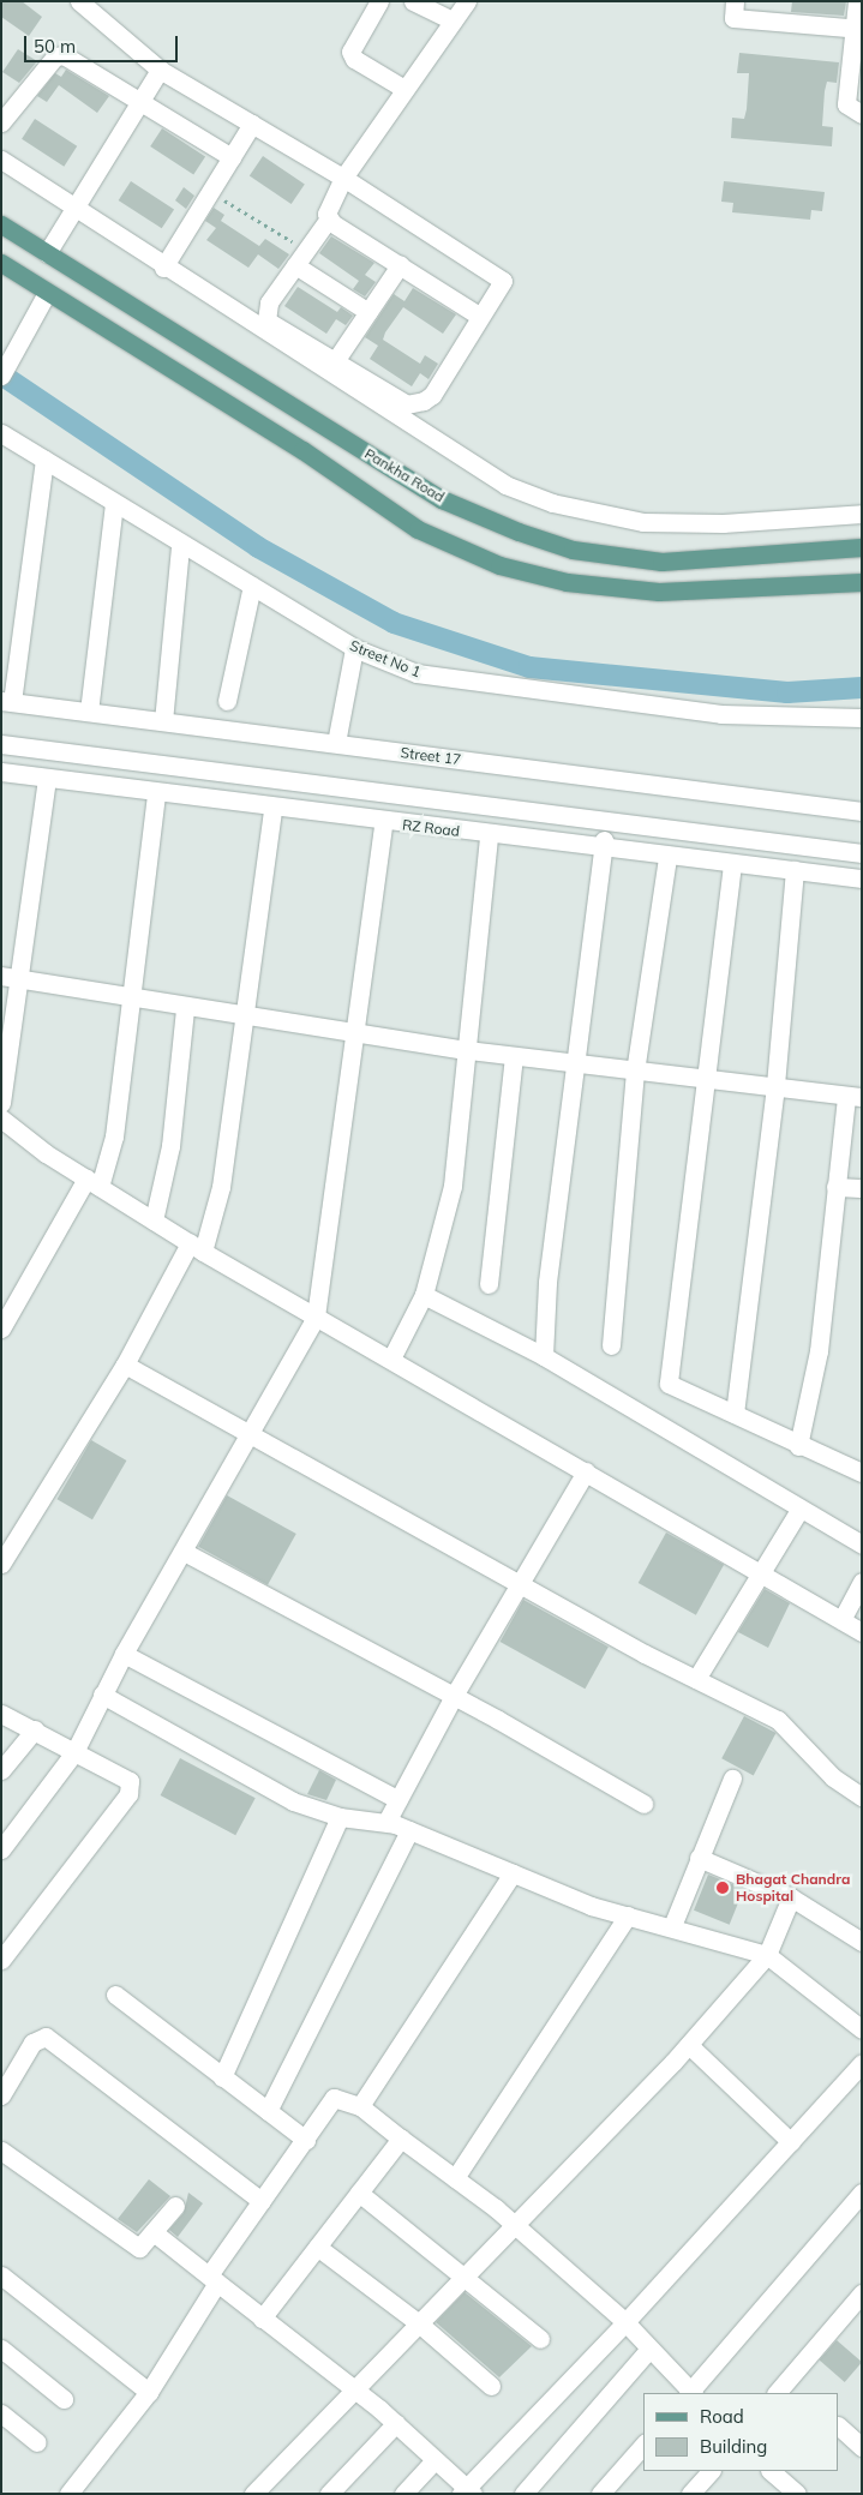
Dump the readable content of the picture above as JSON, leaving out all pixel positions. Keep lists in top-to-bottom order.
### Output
{
  "streets": {
    "main road": ["Pankha Road"],
    "street": ["Street No 1", "Street 17", "RZ Road"]
  },
  "places": ["Bhagat Chandra Hospital"],
  "legend": ["Road", "Building"],
  "scale_bar": "50 m"
}
